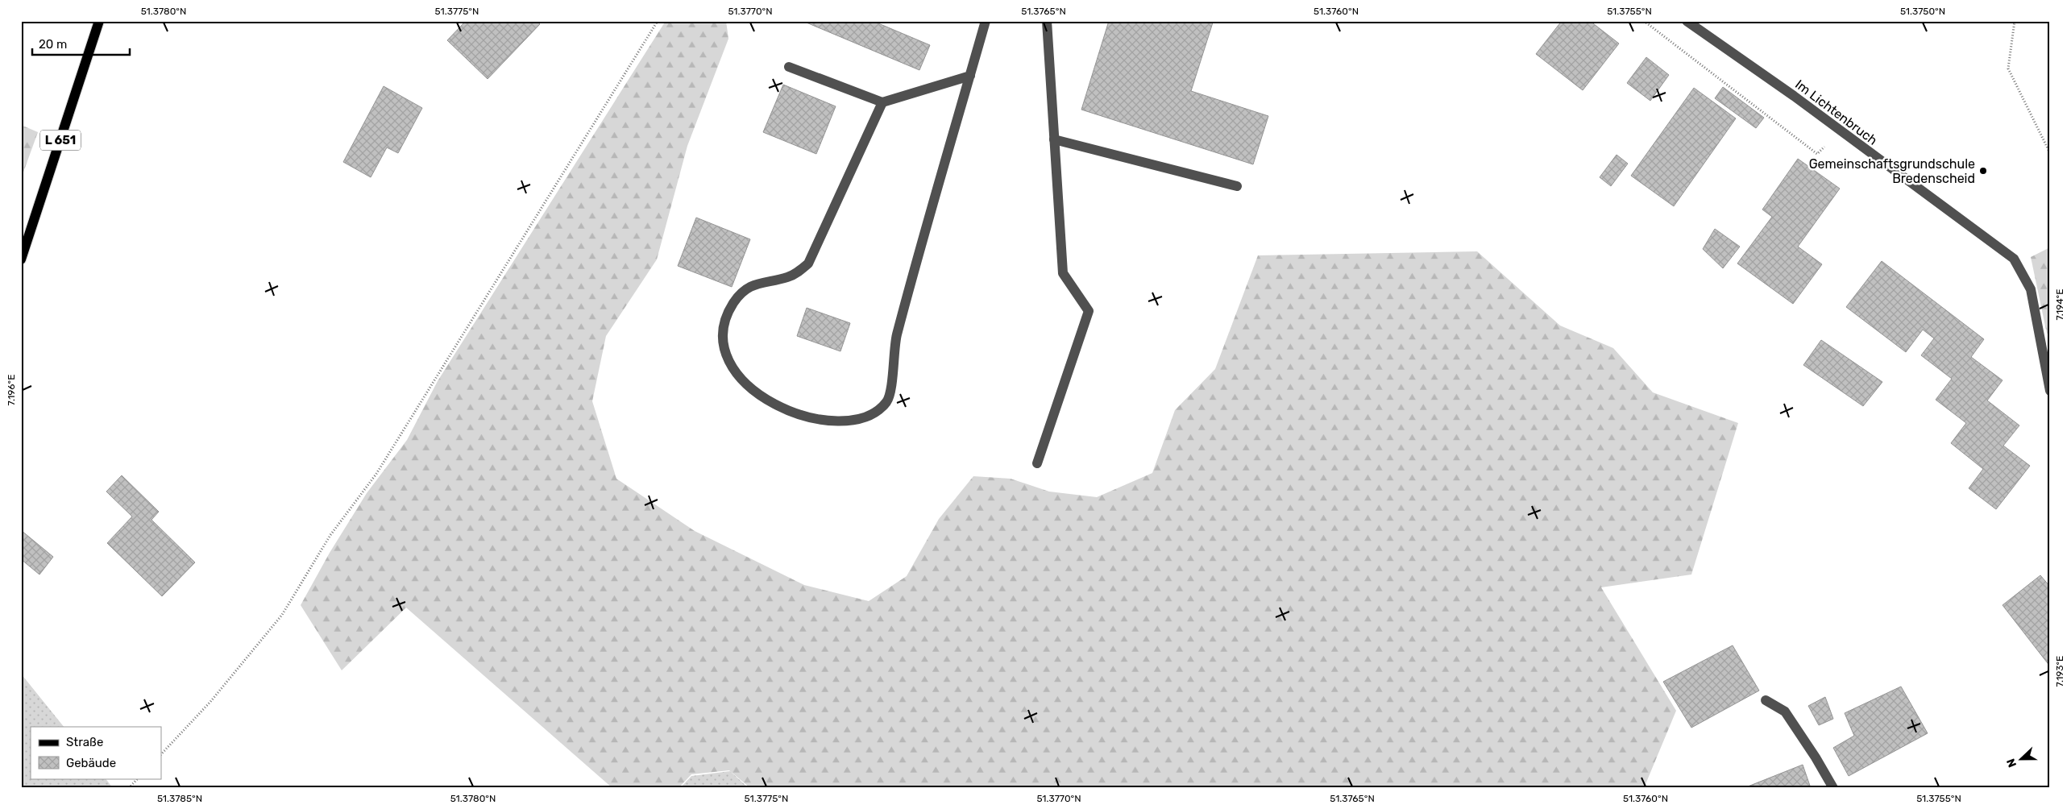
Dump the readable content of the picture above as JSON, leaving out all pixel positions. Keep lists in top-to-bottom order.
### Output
{
  "streets": {
    "main road": ["L 651"],
    "street": ["Im Lichtenbruch"]
  },
  "places": ["Gemeinschaftsgrundschule Bredenscheid"],
  "legend": ["Straße", "Gebäude"],
  "scale_bar": "20 m",
  "north": "left",
  "coordinates": [
    "51.3780°N",
    "51.3775°N",
    "51.3770°N",
    "51.3765°N",
    "51.3760°N",
    "51.3755°N",
    "51.3750°N",
    "7.194°E",
    "7.196°E",
    "7.193°E",
    "51.3785°N"
  ]
}
